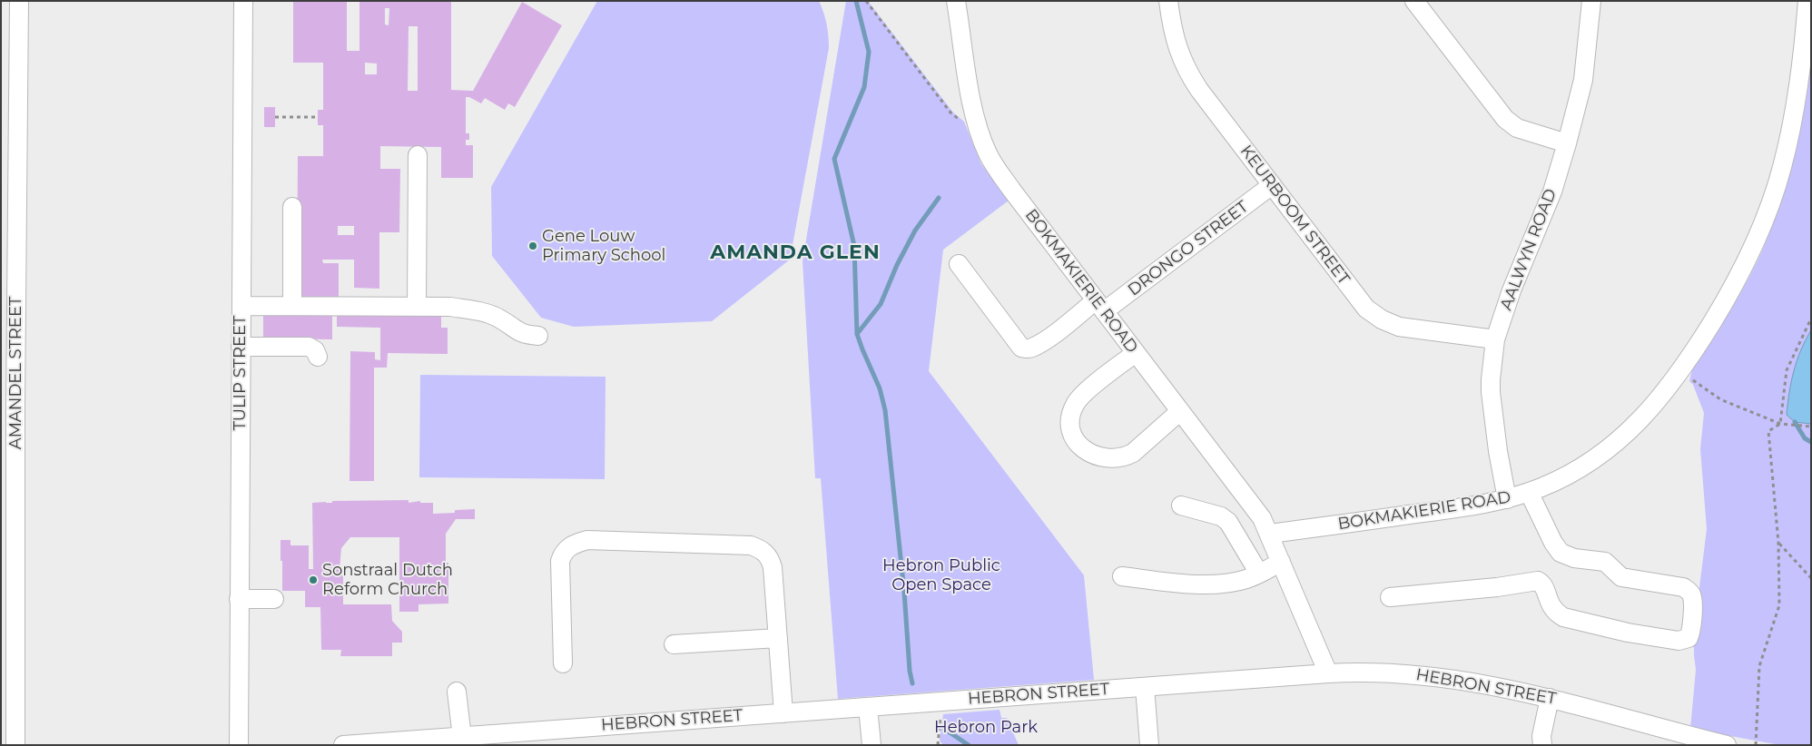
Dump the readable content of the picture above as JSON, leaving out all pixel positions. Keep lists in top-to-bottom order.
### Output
{
  "streets": {
    "street": [
      "KEURBOOM STREET",
      "DRONGO STREET",
      "AALWYN ROAD",
      "BOKMAKIERIE ROAD",
      "AMANDEL STREET",
      "TULIP STREET",
      "HEBRON STREET"
    ]
  },
  "crossings": [
    ["KEURBOOM STREET", "DRONGO STREET"],
    ["KEURBOOM STREET", "AALWYN ROAD"],
    ["DRONGO STREET", "BOKMAKIERIE ROAD"],
    ["AALWYN ROAD", "BOKMAKIERIE ROAD"],
    ["BOKMAKIERIE ROAD", "HEBRON STREET"]
  ],
  "districts": ["AMANDA GLEN"],
  "parks": ["Hebron Public Open Space", "Hebron Park"],
  "places": ["Gene Louw Primary School", "Sonstraal Dutch Reform Church"]
}
